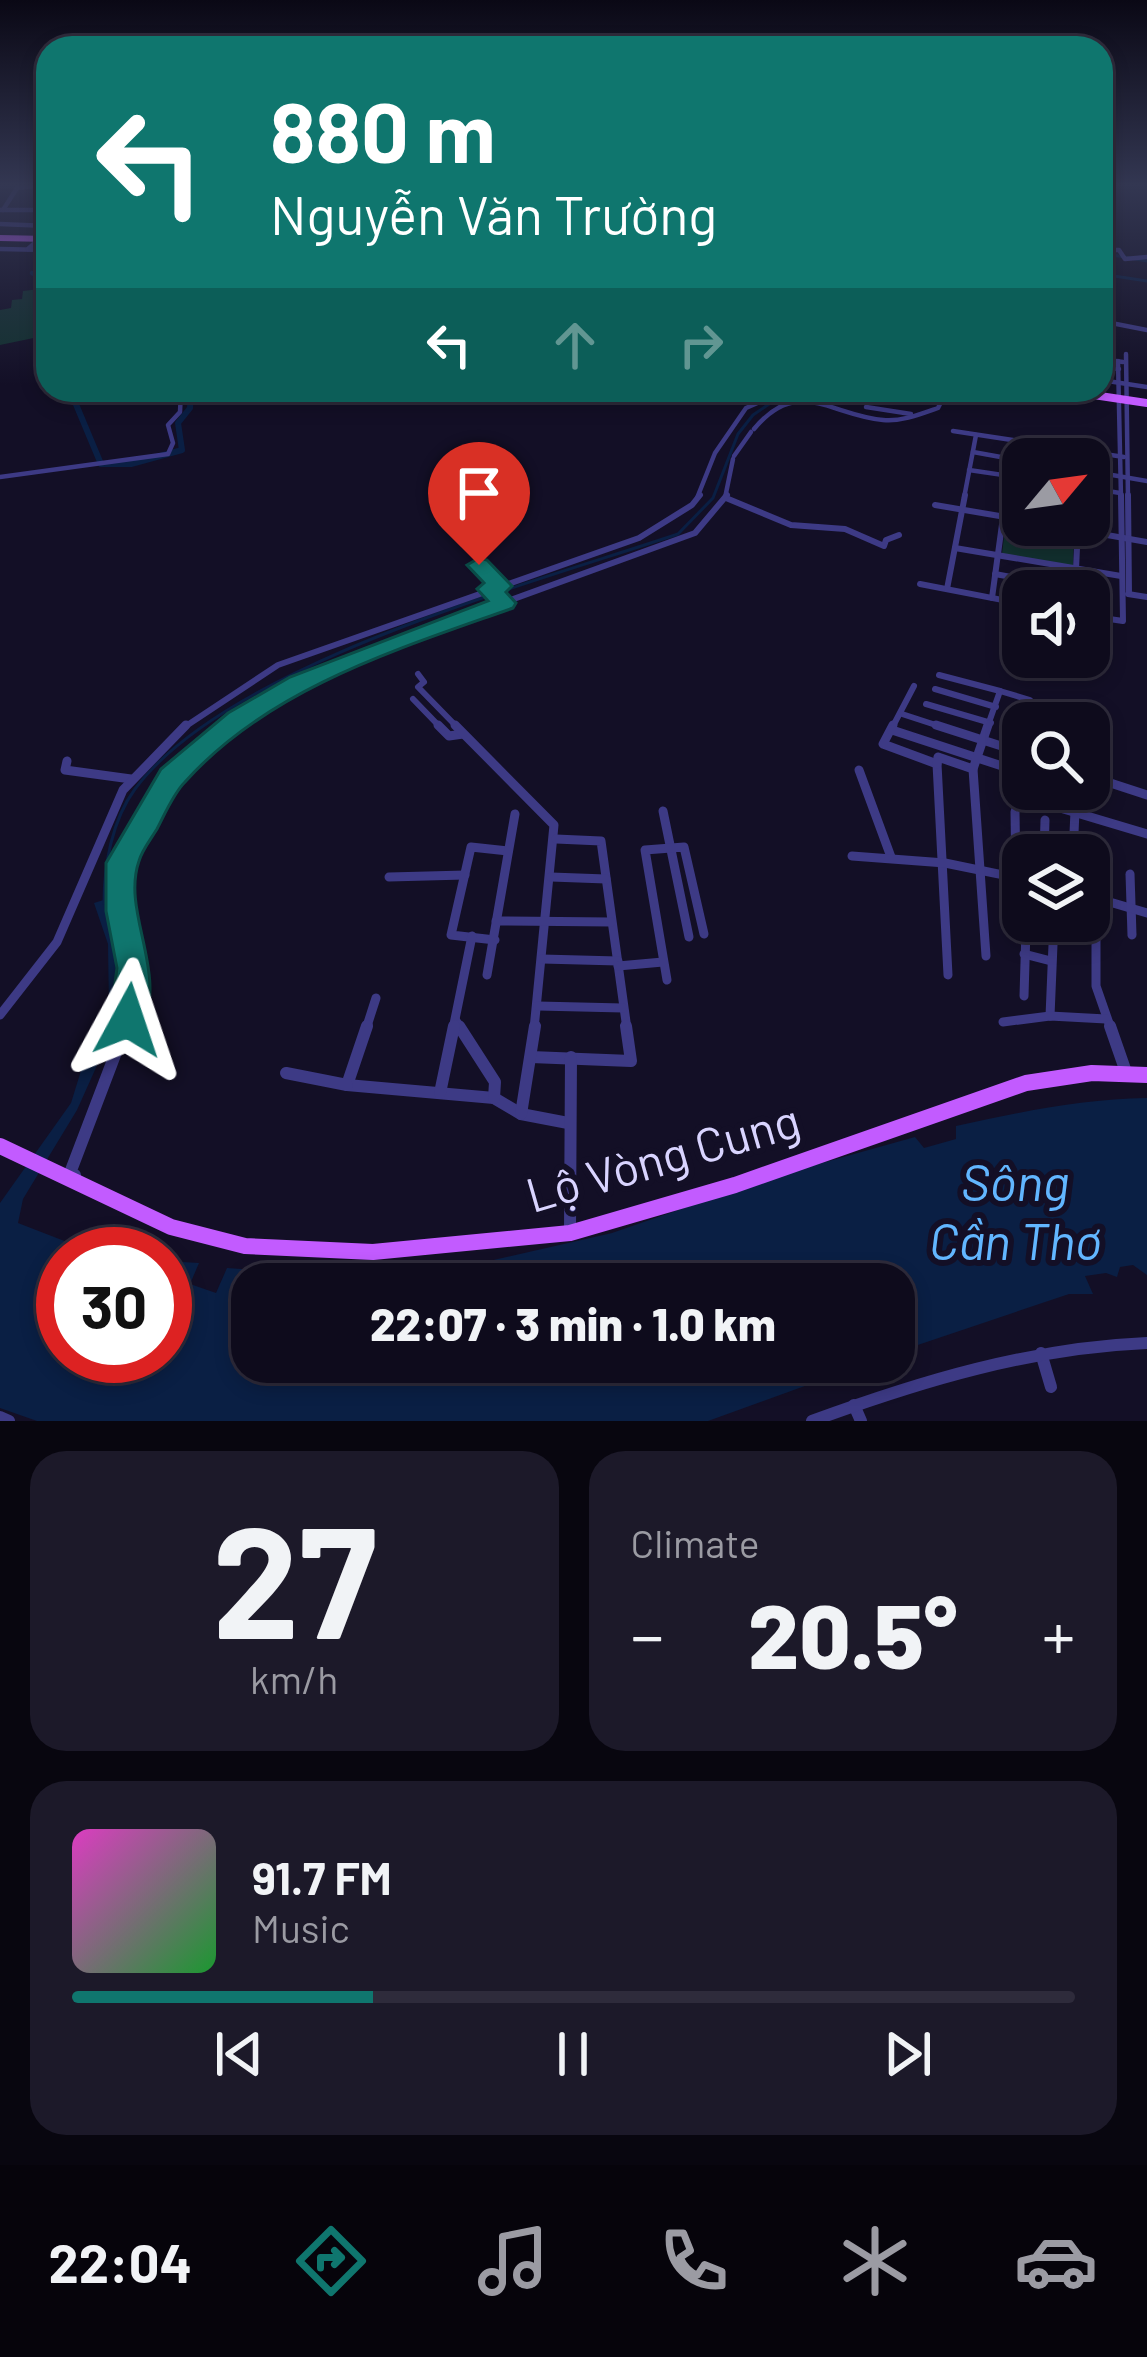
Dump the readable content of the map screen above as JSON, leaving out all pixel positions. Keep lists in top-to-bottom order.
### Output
{
  "streets": {
    "main road": ["Lộ Vòng Cung"]
  },
  "water": ["Sông Cần Thơ"],
  "north": "top right",
  "page": {
    "turn": ["880 m", "Nguyễn Văn Trường"],
    "limit": "30",
    "trip": "22:07 · 3 min · 1.0 km",
    "tile": [
      ["27", "km/h"],
      "Climate"
    ],
    "heat": ["−", "20.5°", "+"],
    "song": ["91.7 FM", "Music"],
    "tabs": "22:04"
  }
}
